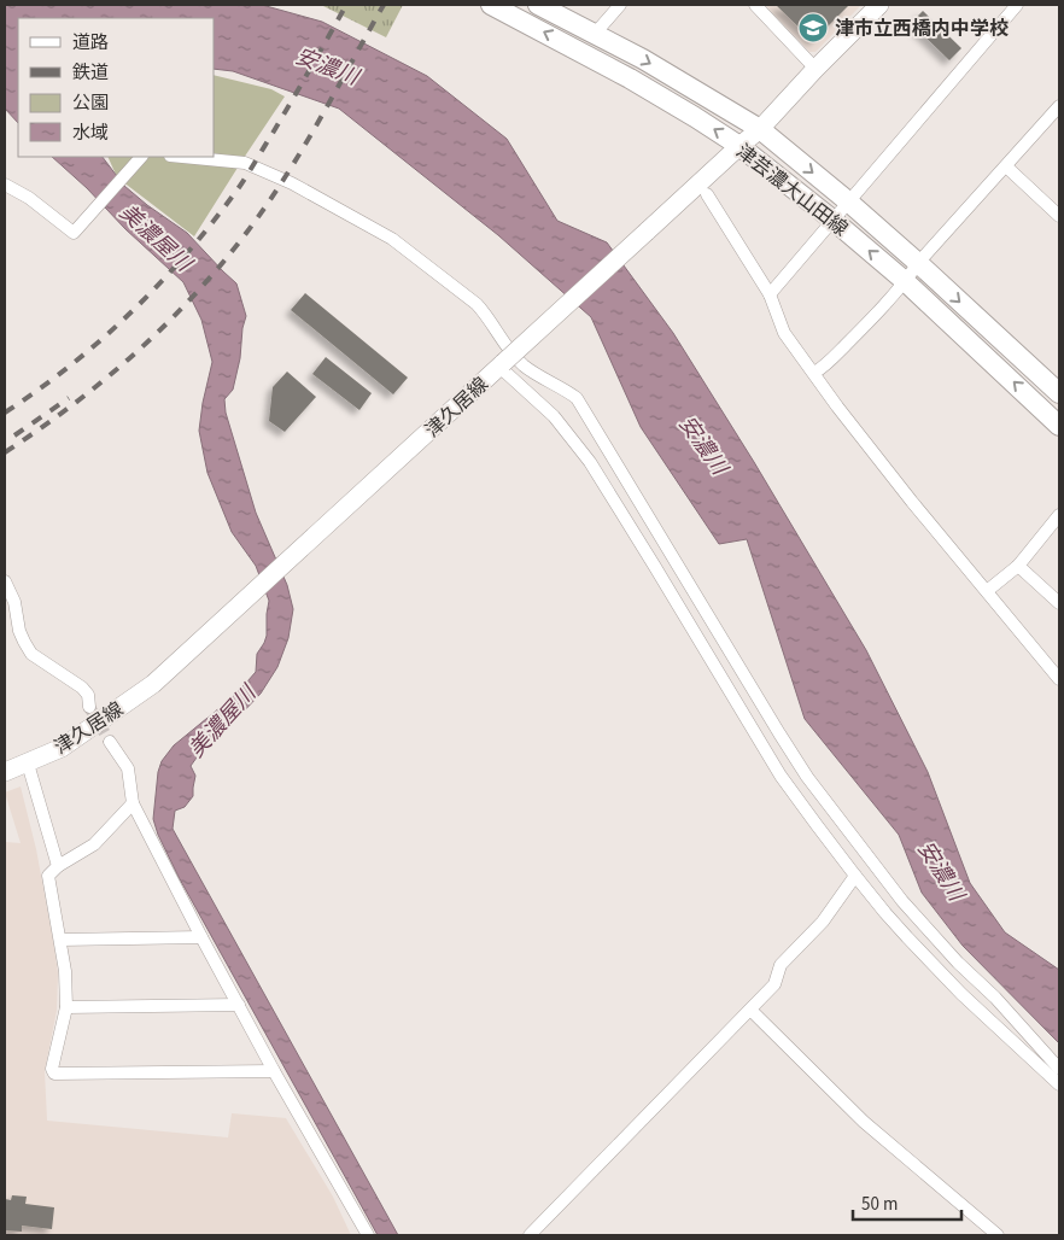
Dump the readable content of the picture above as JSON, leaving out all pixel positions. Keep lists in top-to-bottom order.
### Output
{
  "streets": {
    "main road": ["津芸濃大山田線", "津久居線"]
  },
  "crossings": [
    ["津芸濃大山田線", "津久居線"]
  ],
  "water": ["安濃川", "美濃屋川"],
  "places": {
    "school or university": ["津市立西橋内中学校"]
  },
  "legend": [
    "道路",
    "鉄道",
    "公園",
    "水域"
  ],
  "scale_bar": "50 m"
}
